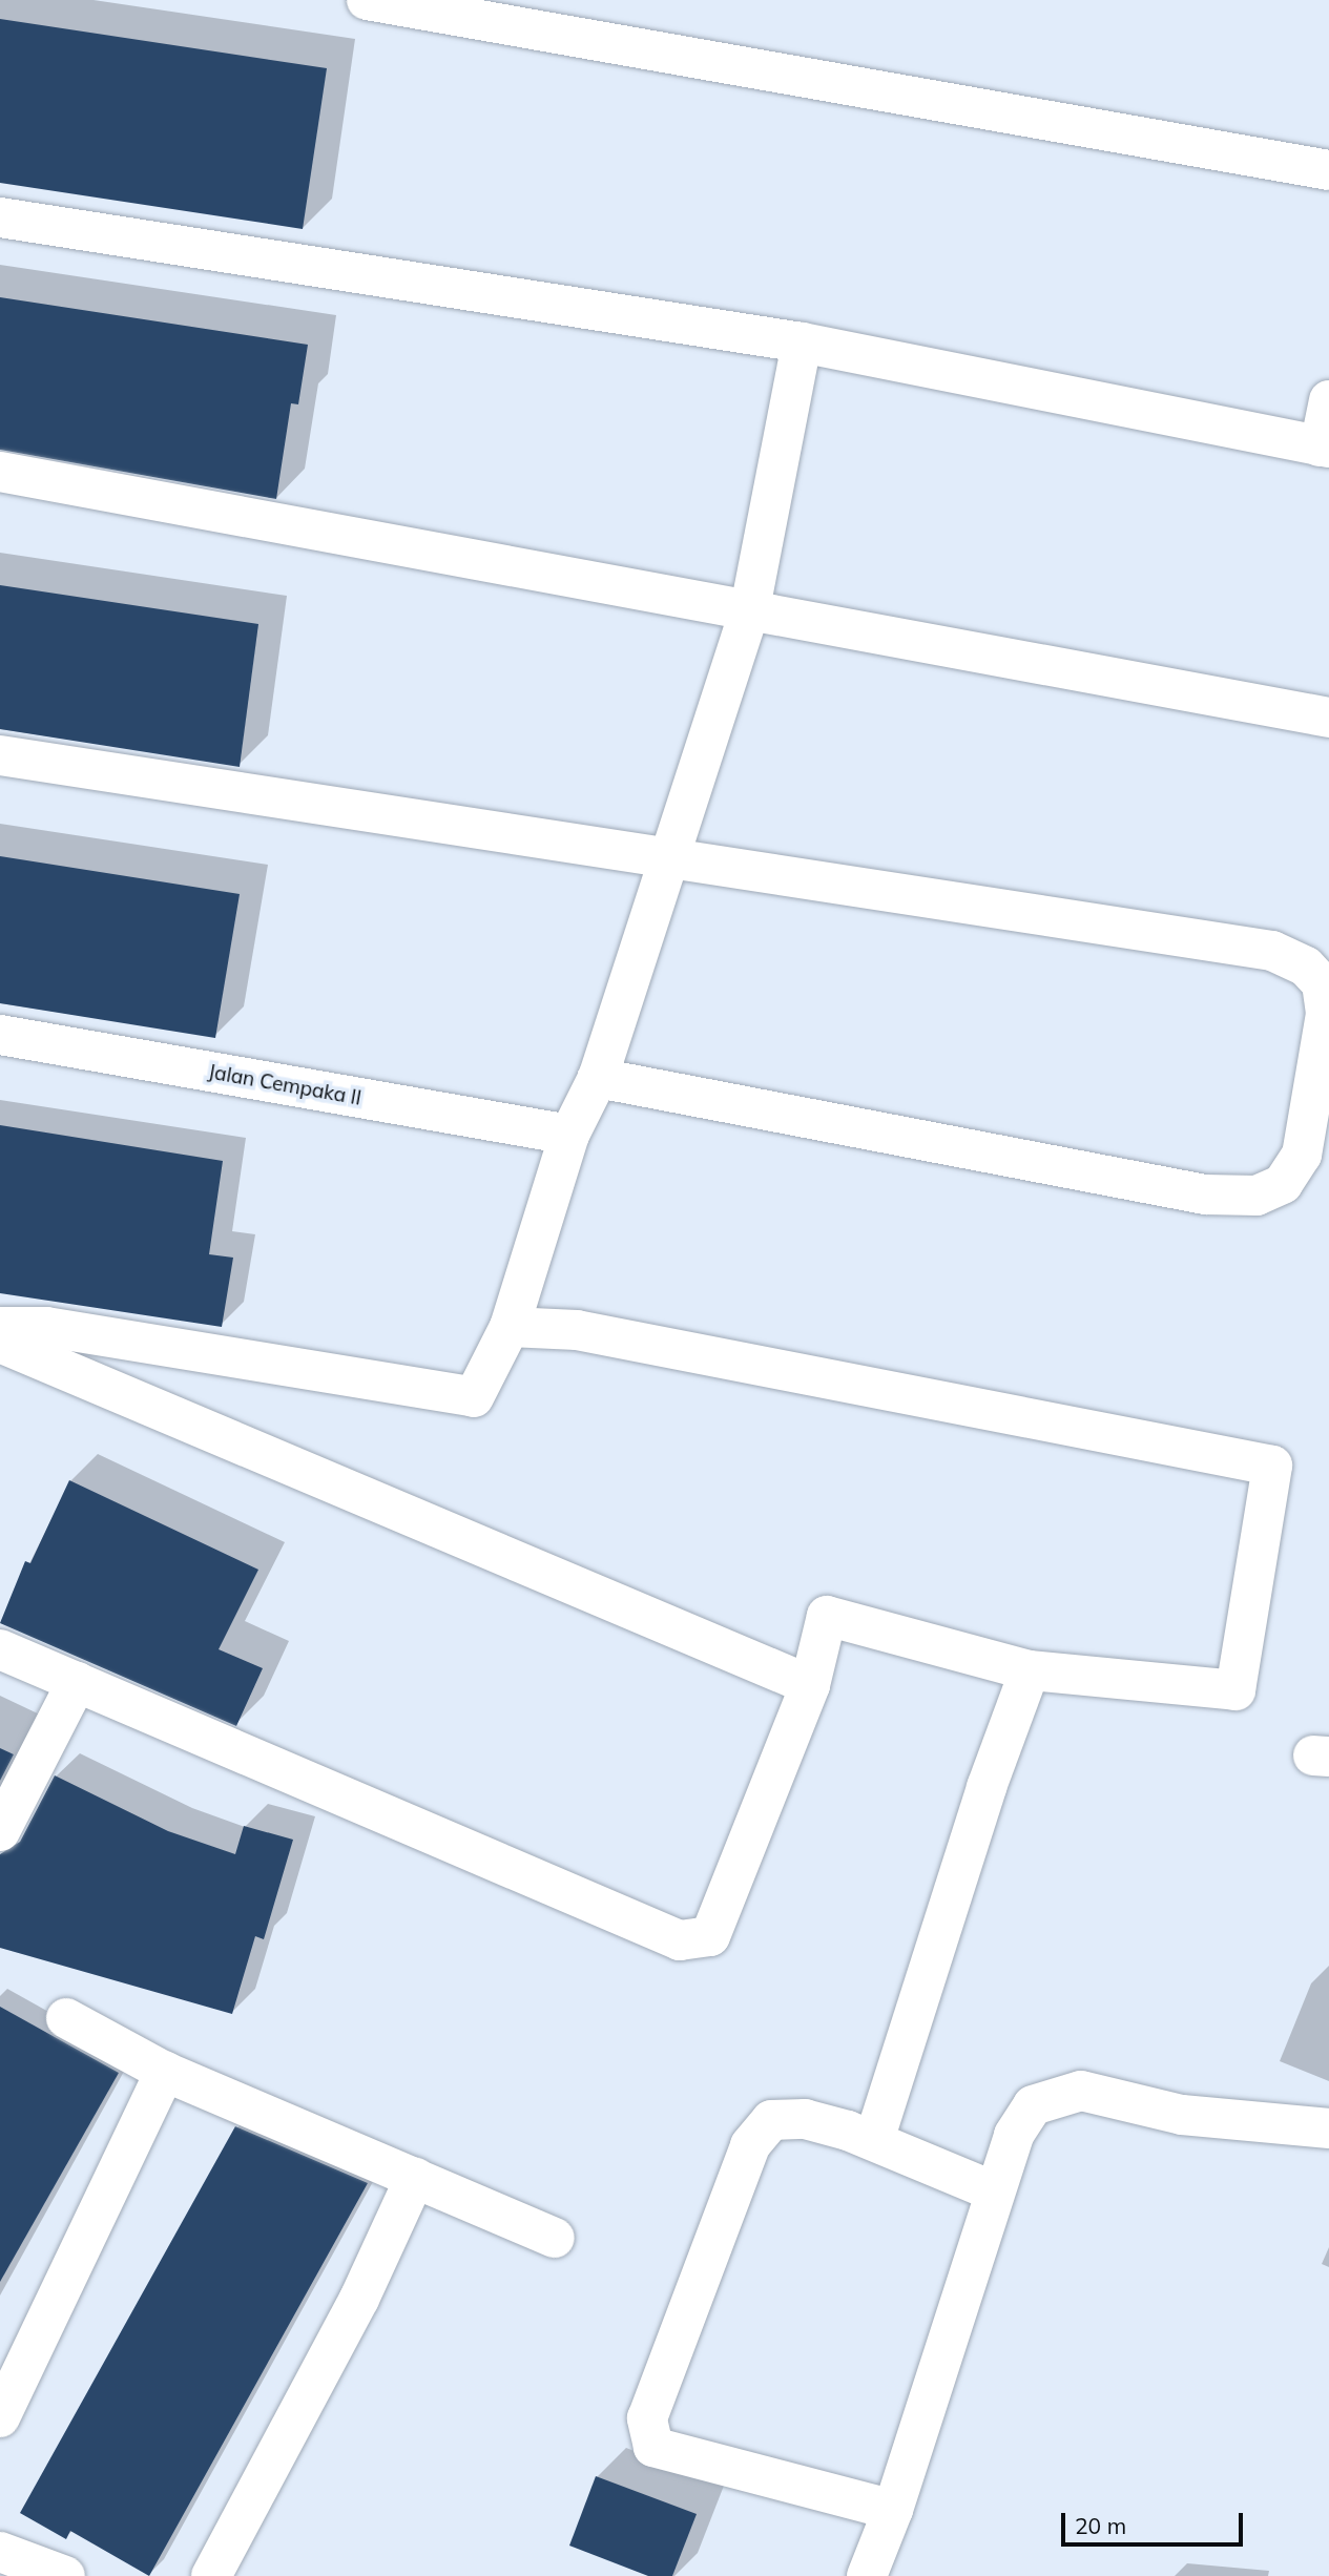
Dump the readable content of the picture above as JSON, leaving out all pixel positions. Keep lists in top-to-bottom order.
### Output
{
  "streets": {
    "street": ["Jalan Cempaka II"]
  },
  "scale_bar": "20 m"
}
